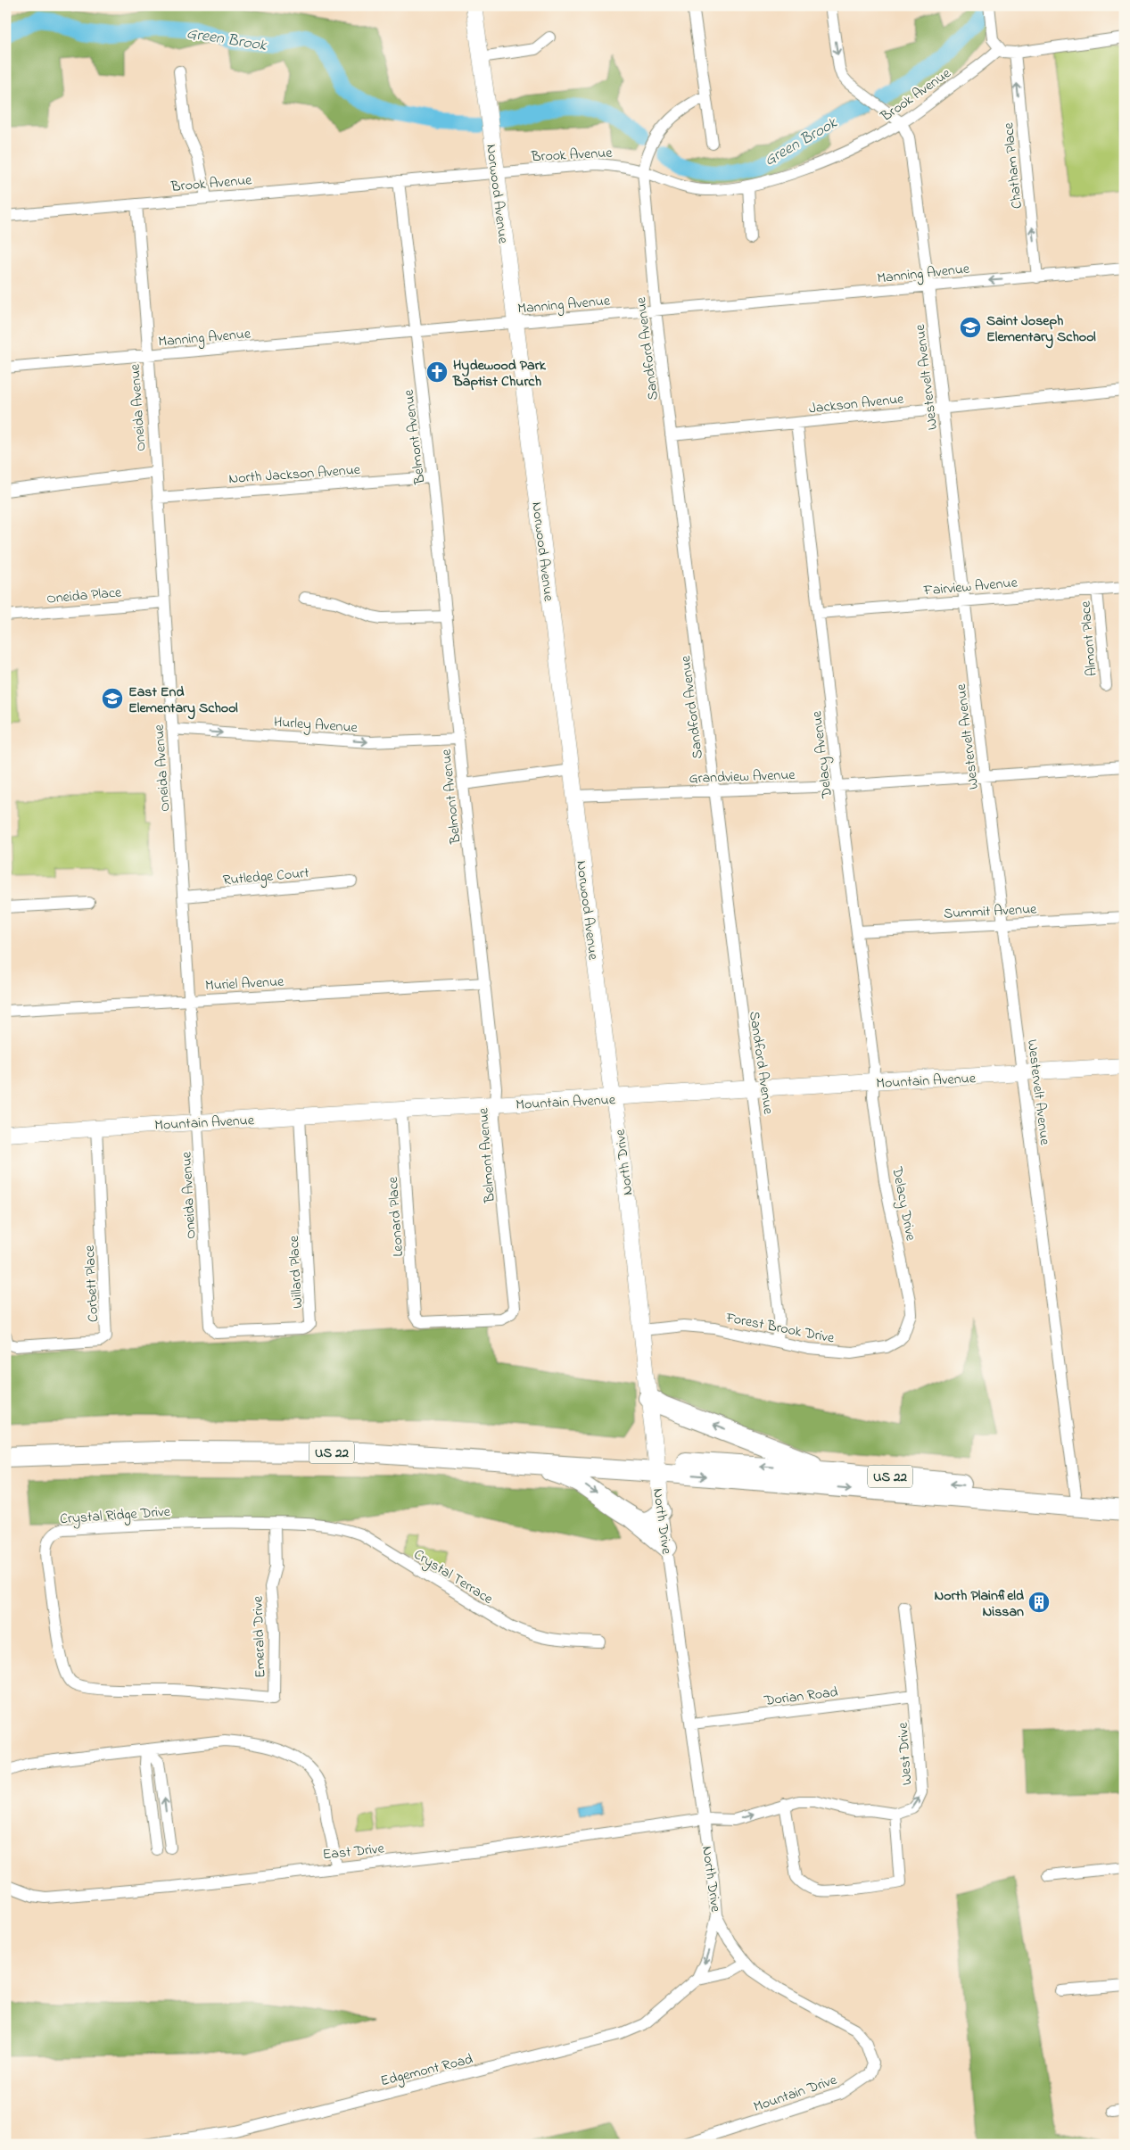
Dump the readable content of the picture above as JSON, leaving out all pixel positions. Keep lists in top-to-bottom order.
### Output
{
  "streets": {
    "highway": ["US 22"],
    "street": [
      "Brook Avenue",
      "Chatham Place",
      "Norwood Avenue",
      "Manning Avenue",
      "Sandford Avenue",
      "Westervelt Avenue",
      "Jackson Avenue",
      "Oneida Avenue",
      "Belmont Avenue",
      "North Jackson Avenue",
      "Fairview Avenue",
      "Oneida Place",
      "Almont Place",
      "Hurley Avenue",
      "Delacy Avenue",
      "Grandview Avenue",
      "Rutledge Court",
      "Summit Avenue",
      "Muriel Avenue",
      "Mountain Avenue",
      "North Drive",
      "Delacy Drive",
      "Leonard Place",
      "Willard Place",
      "Corbett Place",
      "Forest Brook Drive",
      "Crystal Ridge Drive",
      "Crystal Terrace",
      "Emerald Drive",
      "Dorian Road",
      "West Drive",
      "East Drive",
      "Edgemont Road",
      "Mountain Drive"
    ]
  },
  "crossings": [
    ["Brook Avenue", "Norwood Avenue"],
    ["Brook Avenue", "Sandford Avenue"],
    ["Brook Avenue", "Westervelt Avenue"],
    ["Brook Avenue", "Oneida Avenue"],
    ["Brook Avenue", "Belmont Avenue"],
    ["Chatham Place", "Manning Avenue"],
    ["Norwood Avenue", "Manning Avenue"],
    ["Norwood Avenue", "Grandview Avenue"],
    ["Norwood Avenue", "Mountain Avenue"],
    ["Norwood Avenue", "North Drive"],
    ["Manning Avenue", "Sandford Avenue"],
    ["Manning Avenue", "Westervelt Avenue"],
    ["Manning Avenue", "Oneida Avenue"],
    ["Manning Avenue", "Belmont Avenue"],
    ["Sandford Avenue", "Jackson Avenue"],
    ["Sandford Avenue", "Grandview Avenue"],
    ["Sandford Avenue", "Mountain Avenue"],
    ["Sandford Avenue", "Forest Brook Drive"],
    ["Westervelt Avenue", "Jackson Avenue"],
    ["Westervelt Avenue", "Fairview Avenue"],
    ["Westervelt Avenue", "Grandview Avenue"],
    ["Westervelt Avenue", "Summit Avenue"],
    ["Westervelt Avenue", "Mountain Avenue"],
    ["Westervelt Avenue", "US 22"],
    ["Jackson Avenue", "Delacy Avenue"],
    ["Oneida Avenue", "North Jackson Avenue"],
    ["Oneida Avenue", "Oneida Place"],
    ["Oneida Avenue", "Hurley Avenue"],
    ["Oneida Avenue", "Rutledge Court"],
    ["Oneida Avenue", "Muriel Avenue"],
    ["Oneida Avenue", "Mountain Avenue"],
    ["Oneida Avenue", "Willard Place"],
    ["Belmont Avenue", "North Jackson Avenue"],
    ["Belmont Avenue", "Hurley Avenue"],
    ["Belmont Avenue", "Muriel Avenue"],
    ["Belmont Avenue", "Mountain Avenue"],
    ["Belmont Avenue", "Leonard Place"],
    ["Fairview Avenue", "Almont Place"],
    ["Fairview Avenue", "Delacy Avenue"],
    ["Delacy Avenue", "Grandview Avenue"],
    ["Delacy Avenue", "Summit Avenue"],
    ["Delacy Avenue", "Mountain Avenue"],
    ["Delacy Avenue", "Delacy Drive"],
    ["Mountain Avenue", "North Drive"],
    ["Mountain Avenue", "Delacy Drive"],
    ["Mountain Avenue", "Leonard Place"],
    ["Mountain Avenue", "Willard Place"],
    ["Mountain Avenue", "Corbett Place"],
    ["North Drive", "Forest Brook Drive"],
    ["North Drive", "US 22"],
    ["North Drive", "Dorian Road"],
    ["North Drive", "East Drive"],
    ["North Drive", "Edgemont Road"],
    ["North Drive", "Mountain Drive"],
    ["Delacy Drive", "Forest Brook Drive"],
    ["Crystal Ridge Drive", "Crystal Terrace"],
    ["Crystal Ridge Drive", "Emerald Drive"],
    ["Dorian Road", "West Drive"],
    ["Edgemont Road", "Mountain Drive"]
  ],
  "one_way": ["Chatham Place", "Hurley Avenue", "West Drive"],
  "water": ["Green Brook"],
  "places": {
    "school or university": ["Saint Joseph Elementary School", "East End Elementary School"],
    "church": ["Hydewood Park Baptist Church"],
    "building": ["North Plainfield Nissan"]
  }
}
